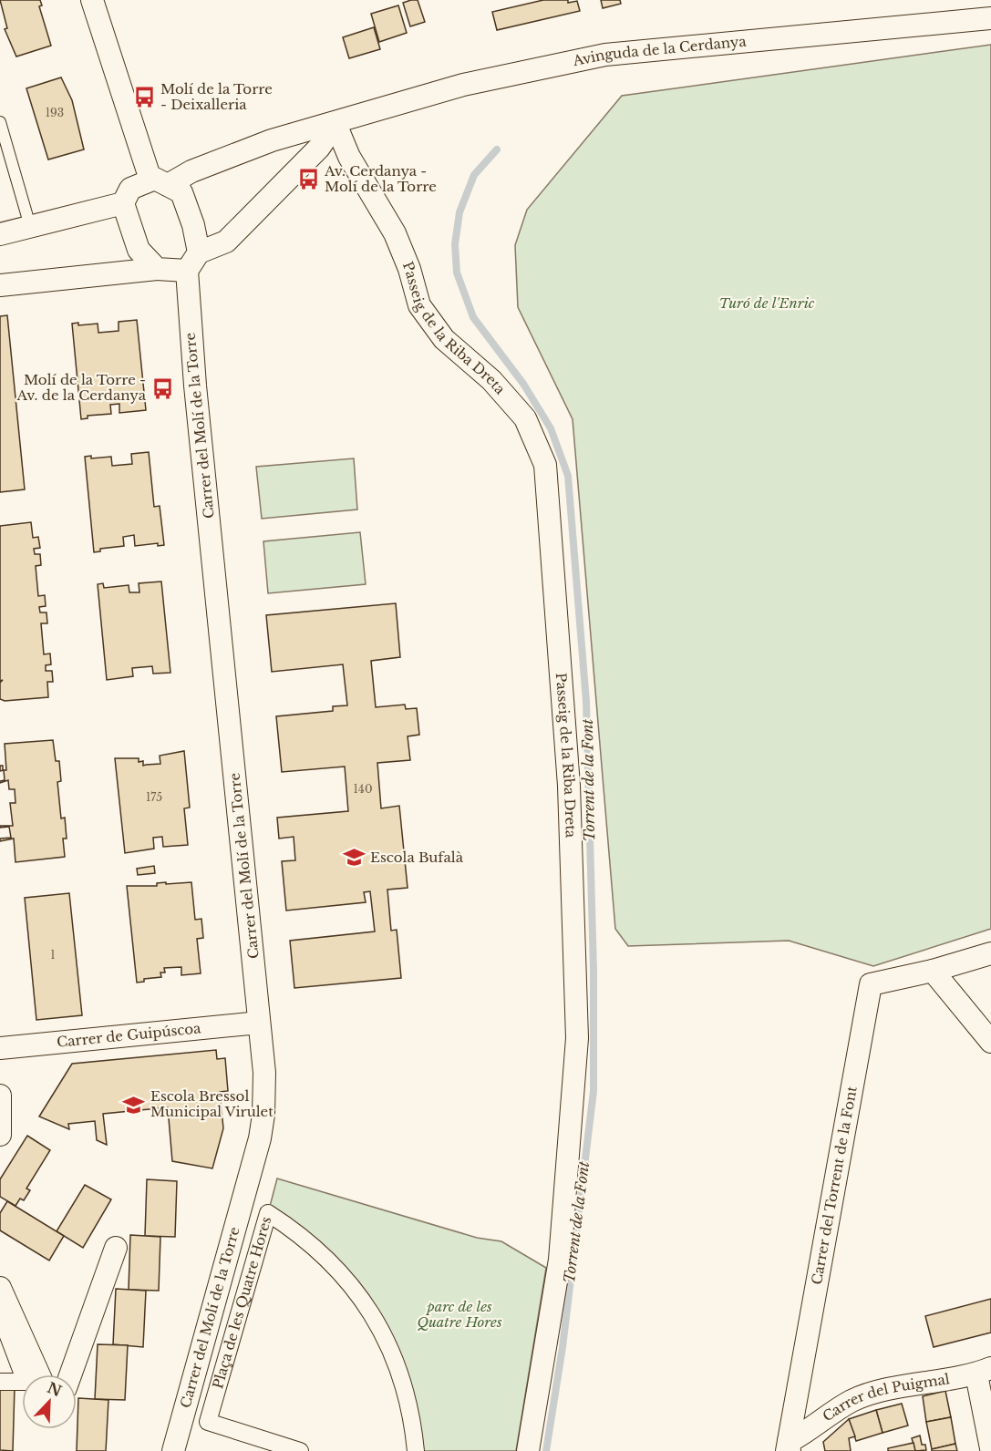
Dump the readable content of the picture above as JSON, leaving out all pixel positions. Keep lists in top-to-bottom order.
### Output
{
  "streets": {
    "street": [
      "Avinguda de la Cerdanya",
      "Passeig de la Riba Dreta",
      "Carrer del Molí de la Torre",
      "Carrer de Guipúscoa",
      "Carrer del Torrent de la Font",
      "Plaça de les Quatre Hores",
      "Carrer del Puigmal"
    ]
  },
  "crossings": [
    ["Avinguda de la Cerdanya", "Passeig de la Riba Dreta"],
    ["Avinguda de la Cerdanya", "Carrer del Molí de la Torre"],
    ["Carrer del Molí de la Torre", "Carrer de Guipúscoa"],
    ["Carrer del Torrent de la Font", "Carrer del Puigmal"]
  ],
  "water": ["Torrent de la Font"],
  "parks": ["Turó de l'Enric", "parc de les Quatre Hores"],
  "places": {
    "bus stop": ["Molí de la Torre - Deixalleria", "Av. Cerdanya - Molí de la Torre", "Molí de la Torre - Av. de la Cerdanya"],
    "school or university": ["Escola Bufalà", "Escola Bressol Municipal Virulet"]
  },
  "house_numbers": [
    "193",
    "140",
    "175",
    "1"
  ],
  "north": "top right"
}
